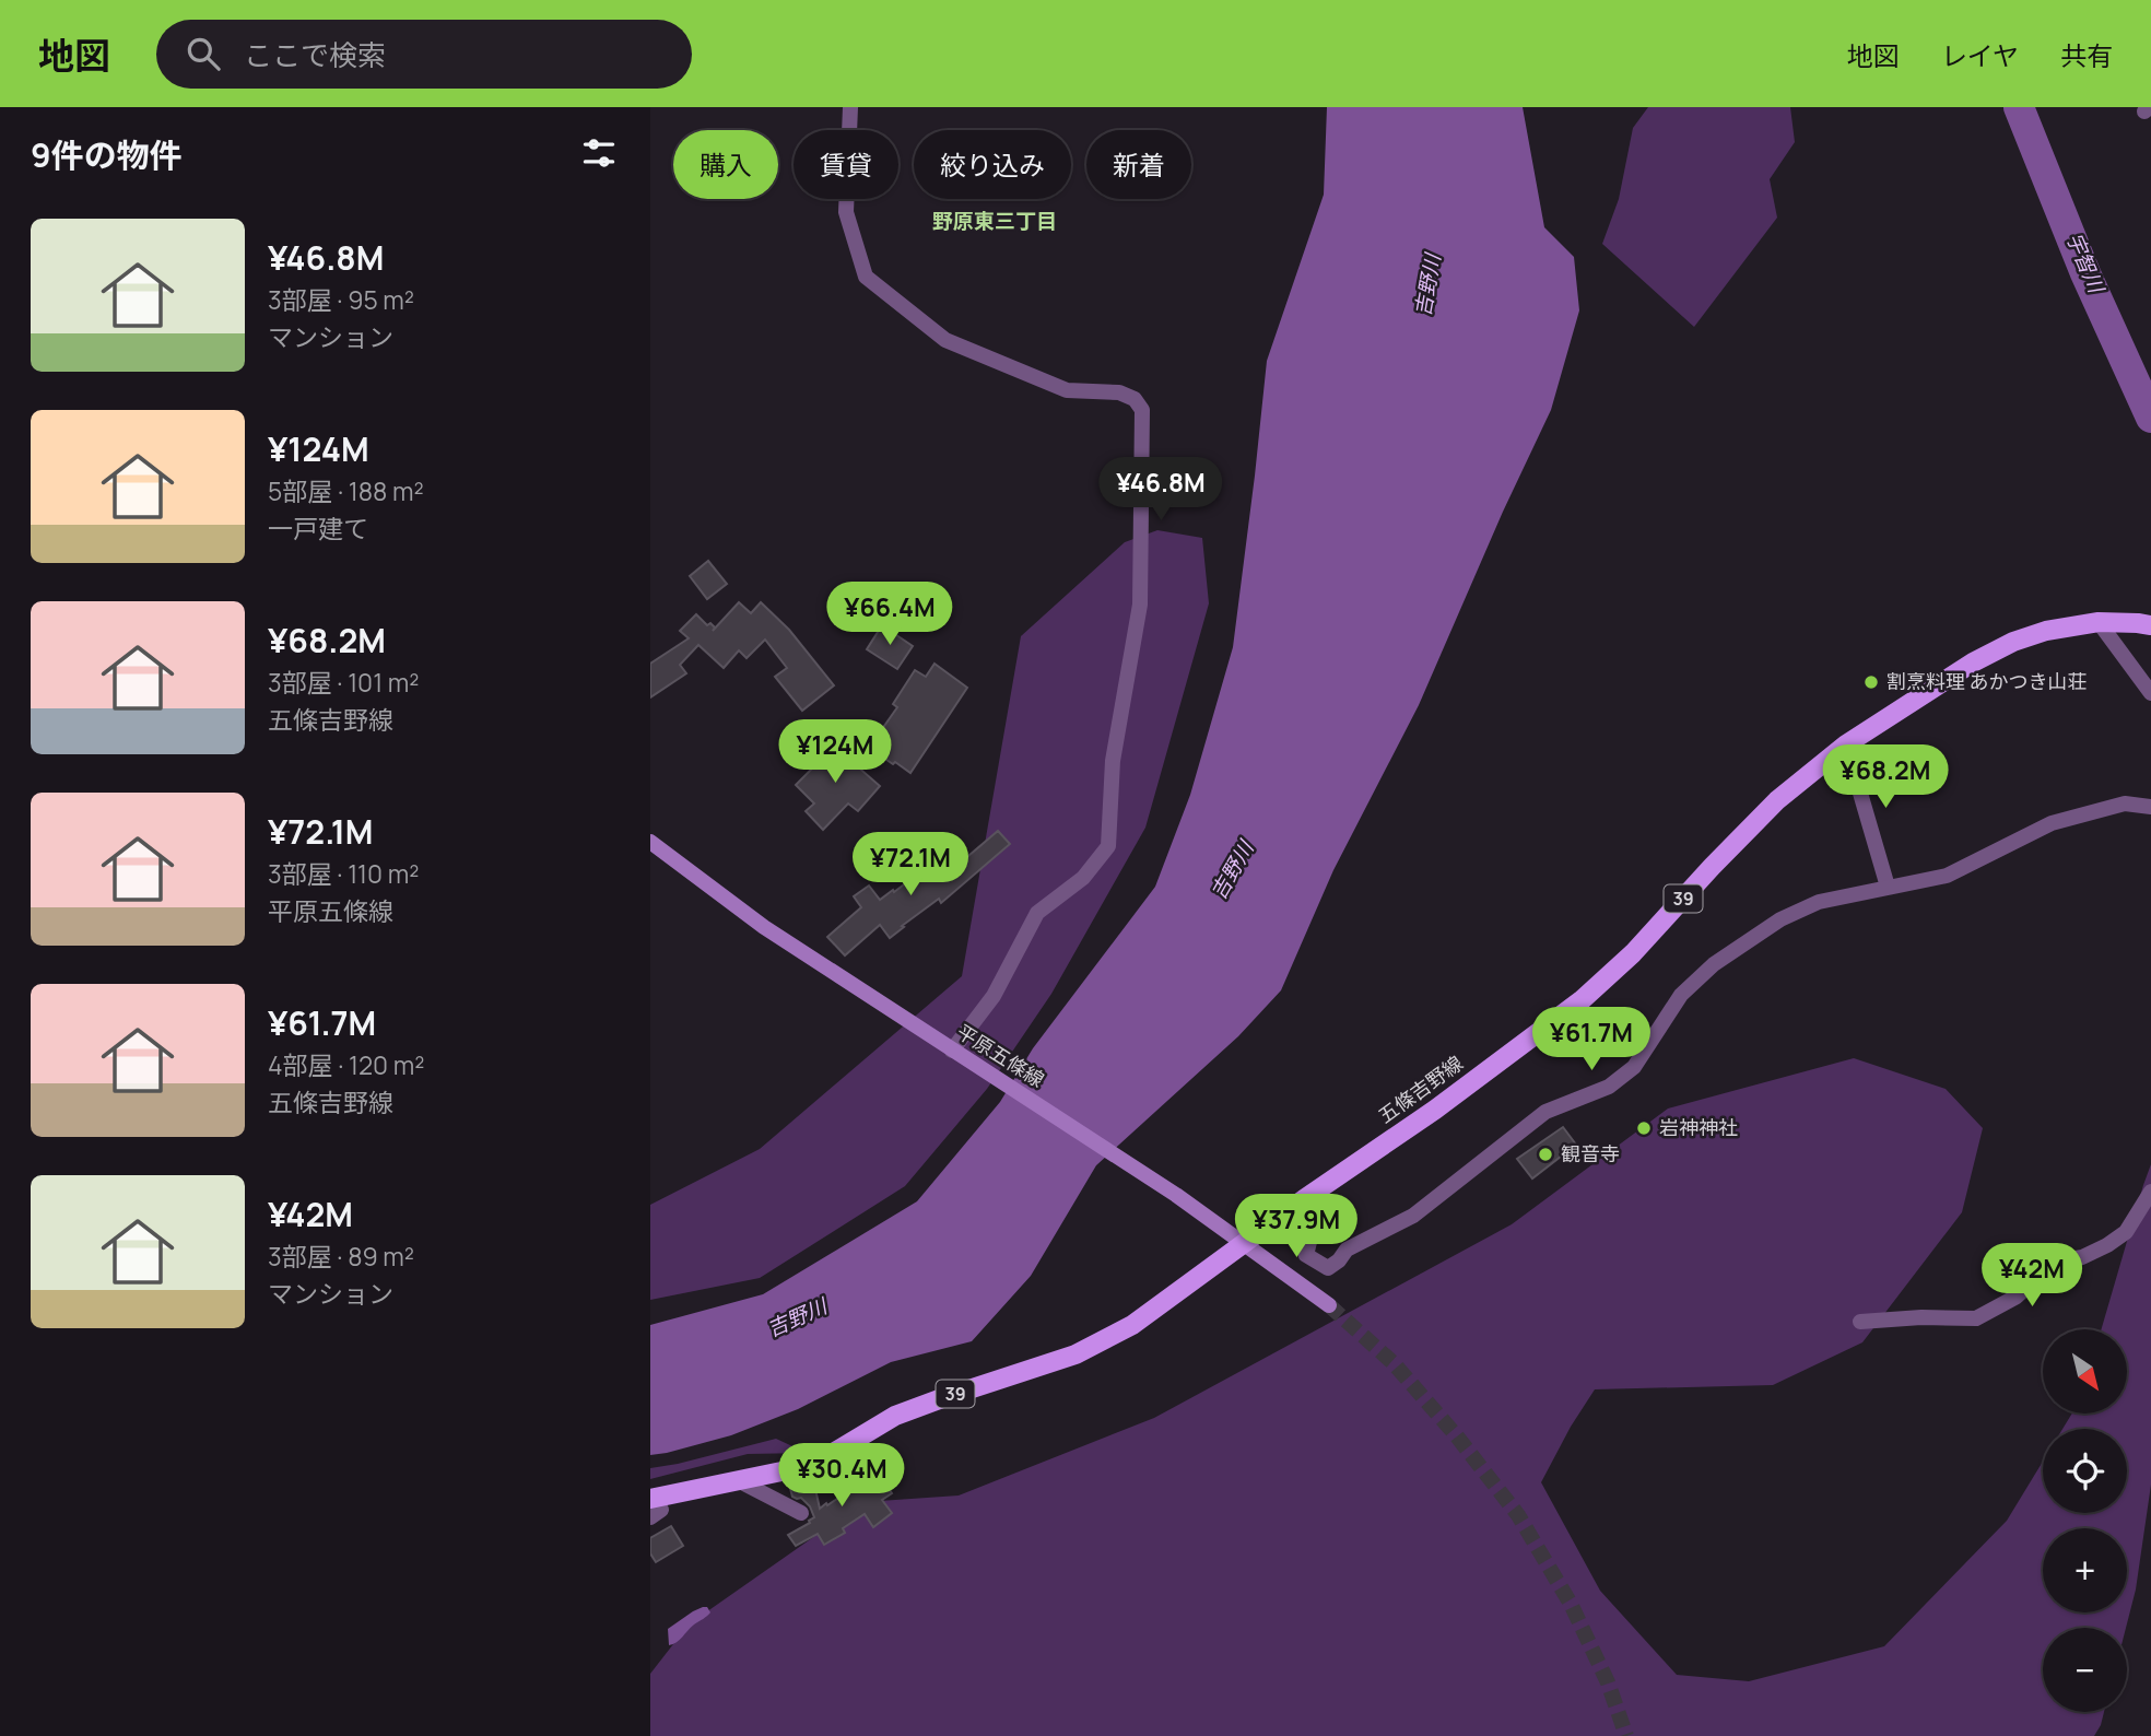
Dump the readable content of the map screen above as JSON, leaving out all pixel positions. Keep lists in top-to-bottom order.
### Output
{
  "streets": {
    "main road": ["39", "平原五條線", "五條吉野線"]
  },
  "crossings": [
    ["平原五條線", "五條吉野線"]
  ],
  "districts": ["野原東三丁目"],
  "water": ["宇智川", "吉野川"],
  "places": ["割烹料理 あかつき山荘", "岩神神社", "観音寺"],
  "north": "bottom right",
  "page": {
    "header": "地図",
    "search": "ここで検索",
    "nav": ["地図", "レイヤ", "共有"],
    "heading": "9件の物件",
    "chip": [
      "購入",
      "賃貸",
      "絞り込み",
      "新着"
    ],
    "list": [
      {
        "name": "¥46.8M",
        "note": "3部屋 · 95 m² · マンション"
      },
      {
        "name": "¥124M",
        "note": "5部屋 · 188 m² · 一戸建て"
      },
      {
        "name": "¥68.2M",
        "note": "3部屋 · 101 m² · 五條吉野線"
      },
      {
        "name": "¥72.1M",
        "note": "3部屋 · 110 m² · 平原五條線"
      },
      {
        "name": "¥61.7M",
        "note": "4部屋 · 120 m² · 五條吉野線"
      },
      {
        "name": "¥42M",
        "note": "3部屋 · 89 m² · マンション"
      }
    ],
    "price": [
      "¥46.8M",
      "¥66.4M",
      "¥124M",
      "¥68.2M",
      "¥72.1M",
      "¥61.7M",
      "¥37.9M",
      "¥42M",
      "¥30.4M"
    ],
    "map_buttons": ["+", "−"]
  }
}
